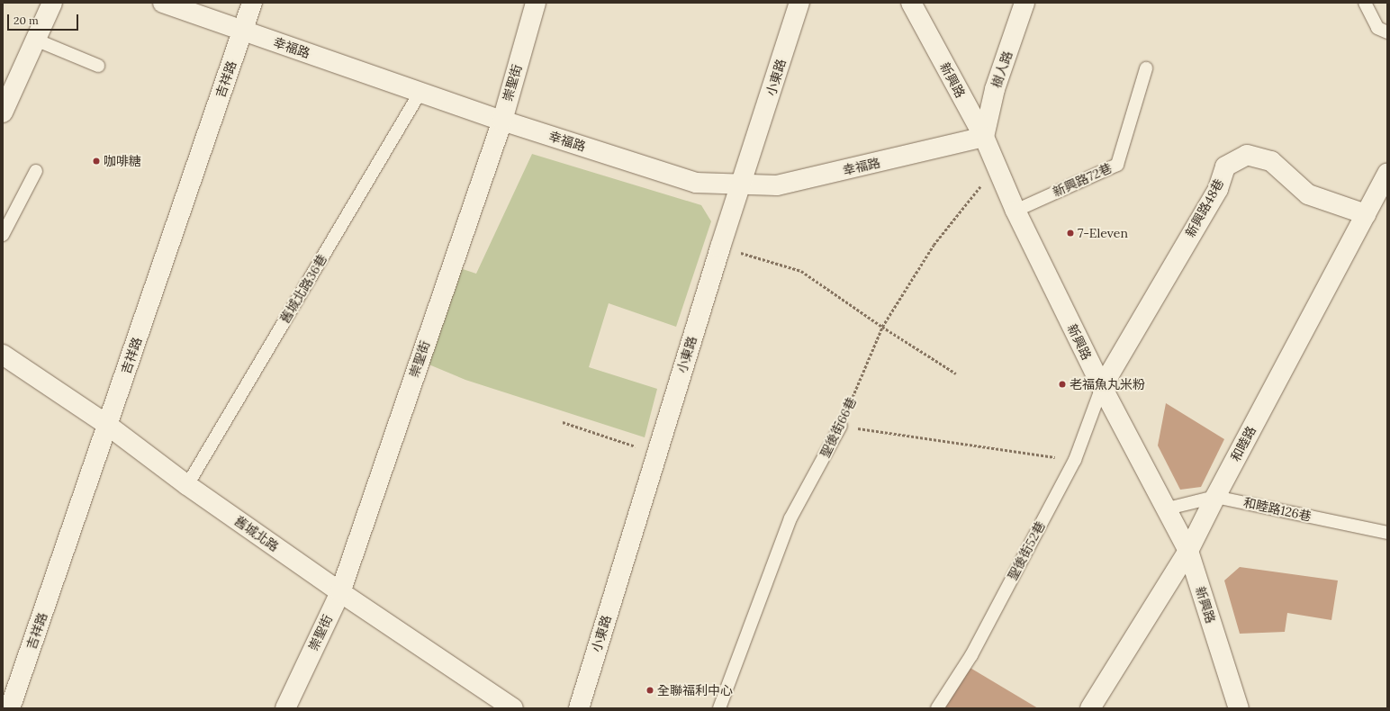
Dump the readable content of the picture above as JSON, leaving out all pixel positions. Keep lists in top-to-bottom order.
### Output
{
  "streets": {
    "street": [
      "幸福路",
      "樹人路",
      "小東路",
      "吉祥路",
      "新興路",
      "崇聖街",
      "新興路48巷",
      "和睦路",
      "舊城北路"
    ],
    "lane": [
      "新興路72巷",
      "舊城北路36巷",
      "聖後街66巷",
      "和睦路126巷",
      "聖後街52巷"
    ]
  },
  "crossings": [
    ["幸福路", "樹人路"],
    ["幸福路", "小東路"],
    ["幸福路", "吉祥路"],
    ["幸福路", "新興路"],
    ["幸福路", "崇聖街"],
    ["幸福路", "舊城北路36巷"],
    ["樹人路", "新興路"],
    ["吉祥路", "舊城北路"],
    ["新興路", "新興路72巷"],
    ["新興路", "新興路48巷"],
    ["新興路", "聖後街66巷"],
    ["新興路", "和睦路"],
    ["新興路", "和睦路126巷"],
    ["新興路", "聖後街52巷"],
    ["崇聖街", "舊城北路"],
    ["新興路48巷", "和睦路"],
    ["新興路48巷", "聖後街52巷"],
    ["舊城北路36巷", "舊城北路"],
    ["和睦路", "和睦路126巷"]
  ],
  "places": [
    "咖啡糖",
    "7-Eleven",
    "老福魚丸米粉",
    "全聯福利中心"
  ],
  "scale_bar": "20 m"
}
